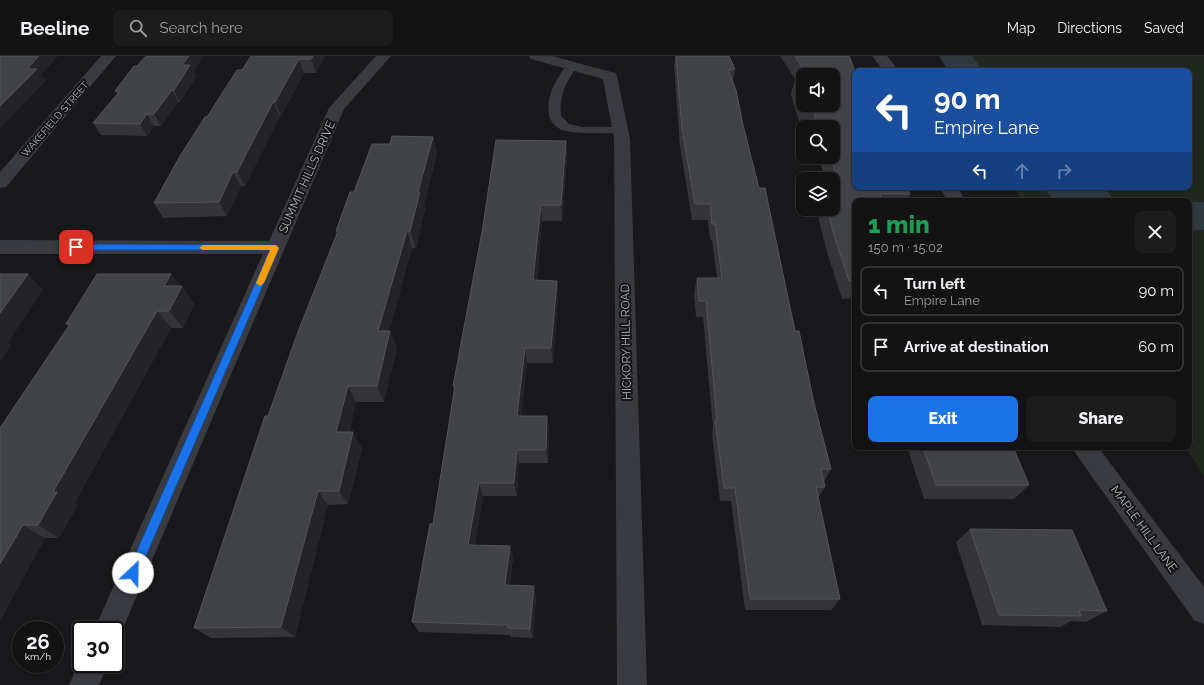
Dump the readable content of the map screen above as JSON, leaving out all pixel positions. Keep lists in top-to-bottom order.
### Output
{
  "streets": {
    "street": [
      "WAKEFIELD STREET",
      "SUMMIT HILLS DRIVE",
      "HICKORY HILL ROAD",
      "MAPLE HILL LANE"
    ]
  },
  "page": {
    "header": "Beeline",
    "search": "Search here",
    "nav": ["Map", "Directions", "Saved"],
    "turn": ["90 m", "Empire Lane"],
    "heading": ["1 min", "150 m · 15:02"],
    "list": [
      {
        "name": "Turn left",
        "note": "Empire Lane",
        "value": "90 m"
      },
      {
        "name": "Arrive at destination",
        "value": "60 m"
      }
    ],
    "buttons": ["Exit", "Share"],
    "speed": "26 km/h",
    "limit": "30"
  }
}
